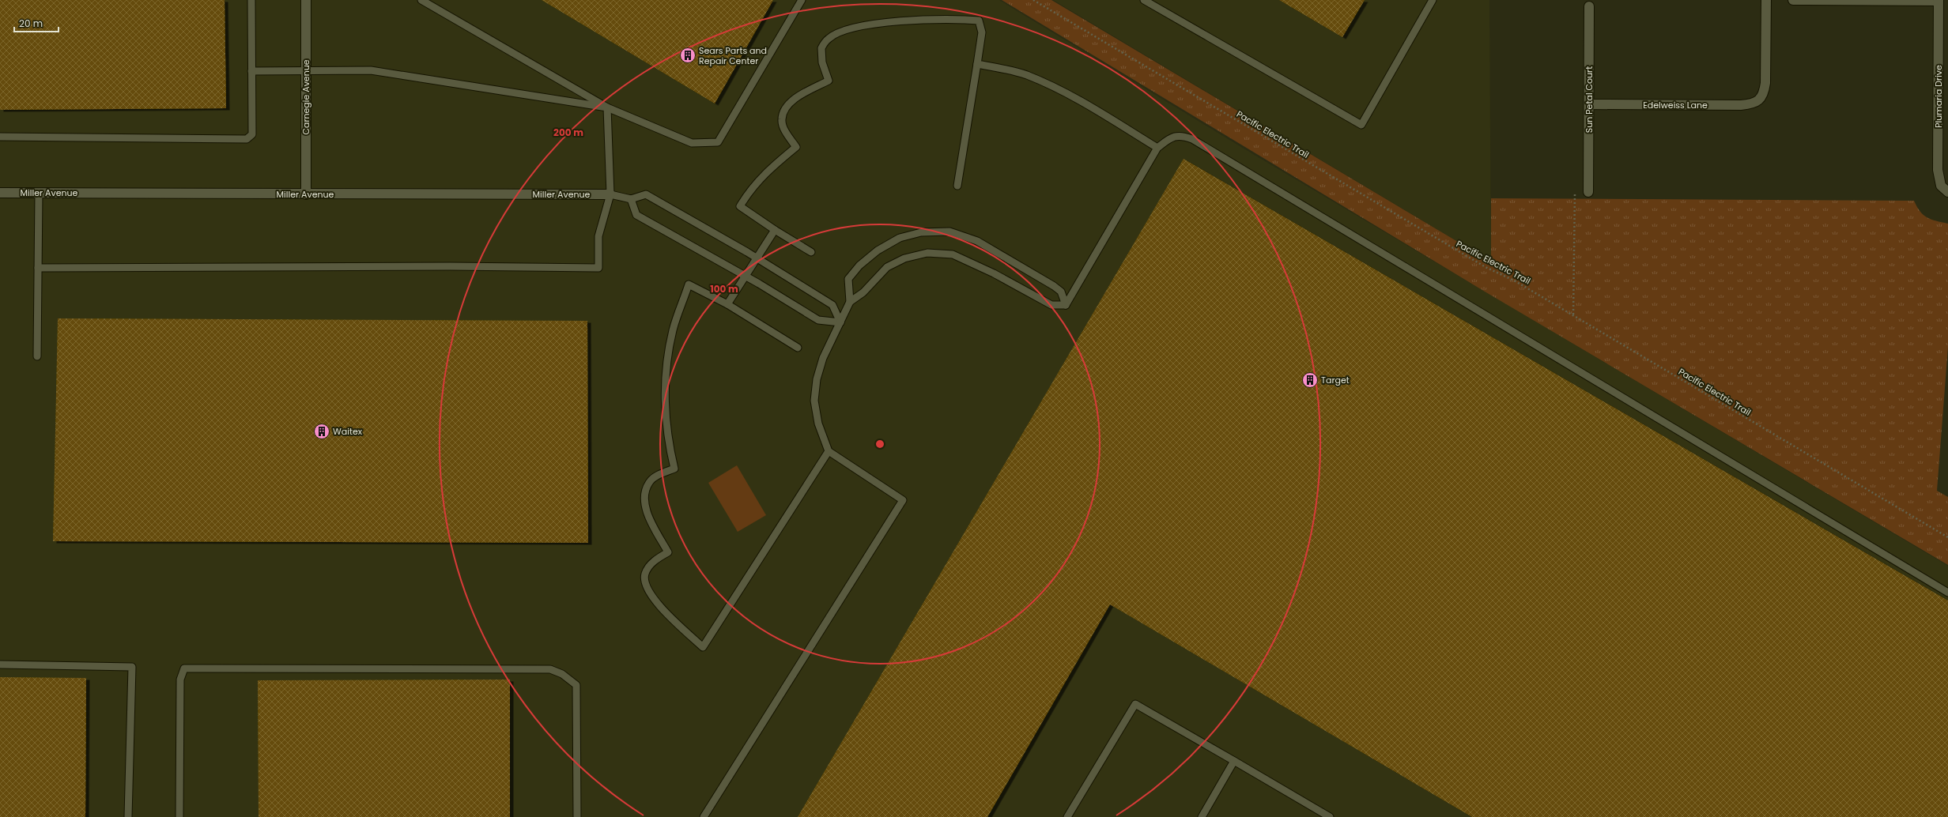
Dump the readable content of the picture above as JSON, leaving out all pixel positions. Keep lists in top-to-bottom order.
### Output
{
  "streets": {
    "street": [
      "Plumaria Drive",
      "Carnegie Avenue",
      "Sun Petal Court",
      "Edelweiss Lane",
      "Miller Avenue"
    ],
    "path": ["Pacific Electric Trail"]
  },
  "crossings": [
    ["Carnegie Avenue", "Miller Avenue"],
    ["Sun Petal Court", "Edelweiss Lane"]
  ],
  "places": {
    "building": ["Sears Parts and Repair Center", "Target", "Waitex"]
  },
  "scale_bar": "20 m",
  "rings": ["200 m", "100 m"]
}
